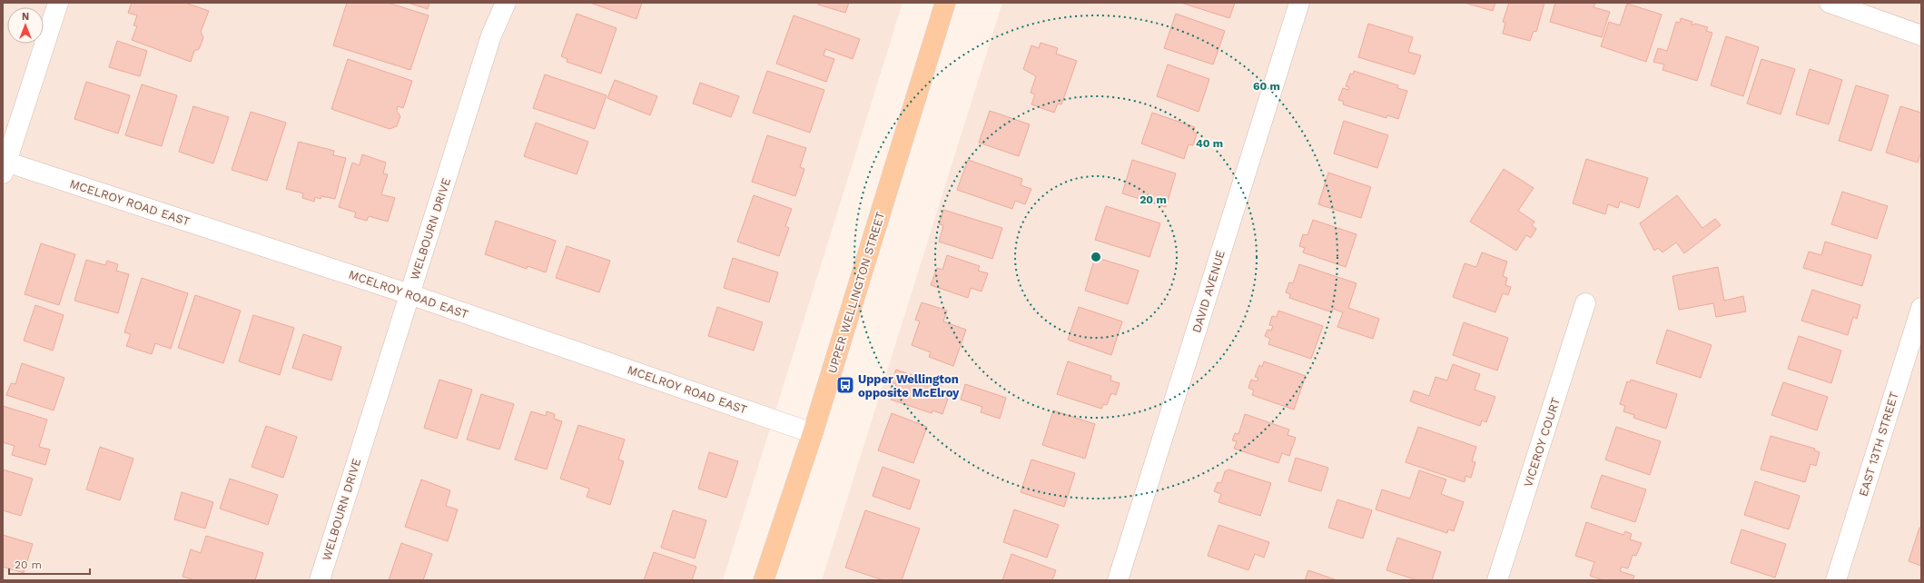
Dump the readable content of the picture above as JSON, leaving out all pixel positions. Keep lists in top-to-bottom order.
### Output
{
  "streets": {
    "main road": ["UPPER WELLINGTON STREET"],
    "street": [
      "MCELROY ROAD EAST",
      "WELBOURN DRIVE",
      "DAVID AVENUE",
      "VICEROY COURT",
      "EAST 13TH STREET"
    ]
  },
  "crossings": [
    ["MCELROY ROAD EAST", "WELBOURN DRIVE"],
    ["MCELROY ROAD EAST", "UPPER WELLINGTON STREET"]
  ],
  "places": {
    "bus stop": ["Upper Wellington opposite McElroy"]
  },
  "scale_bar": "20 m",
  "north": "top",
  "rings": ["60 m", "40 m", "20 m"]
}
